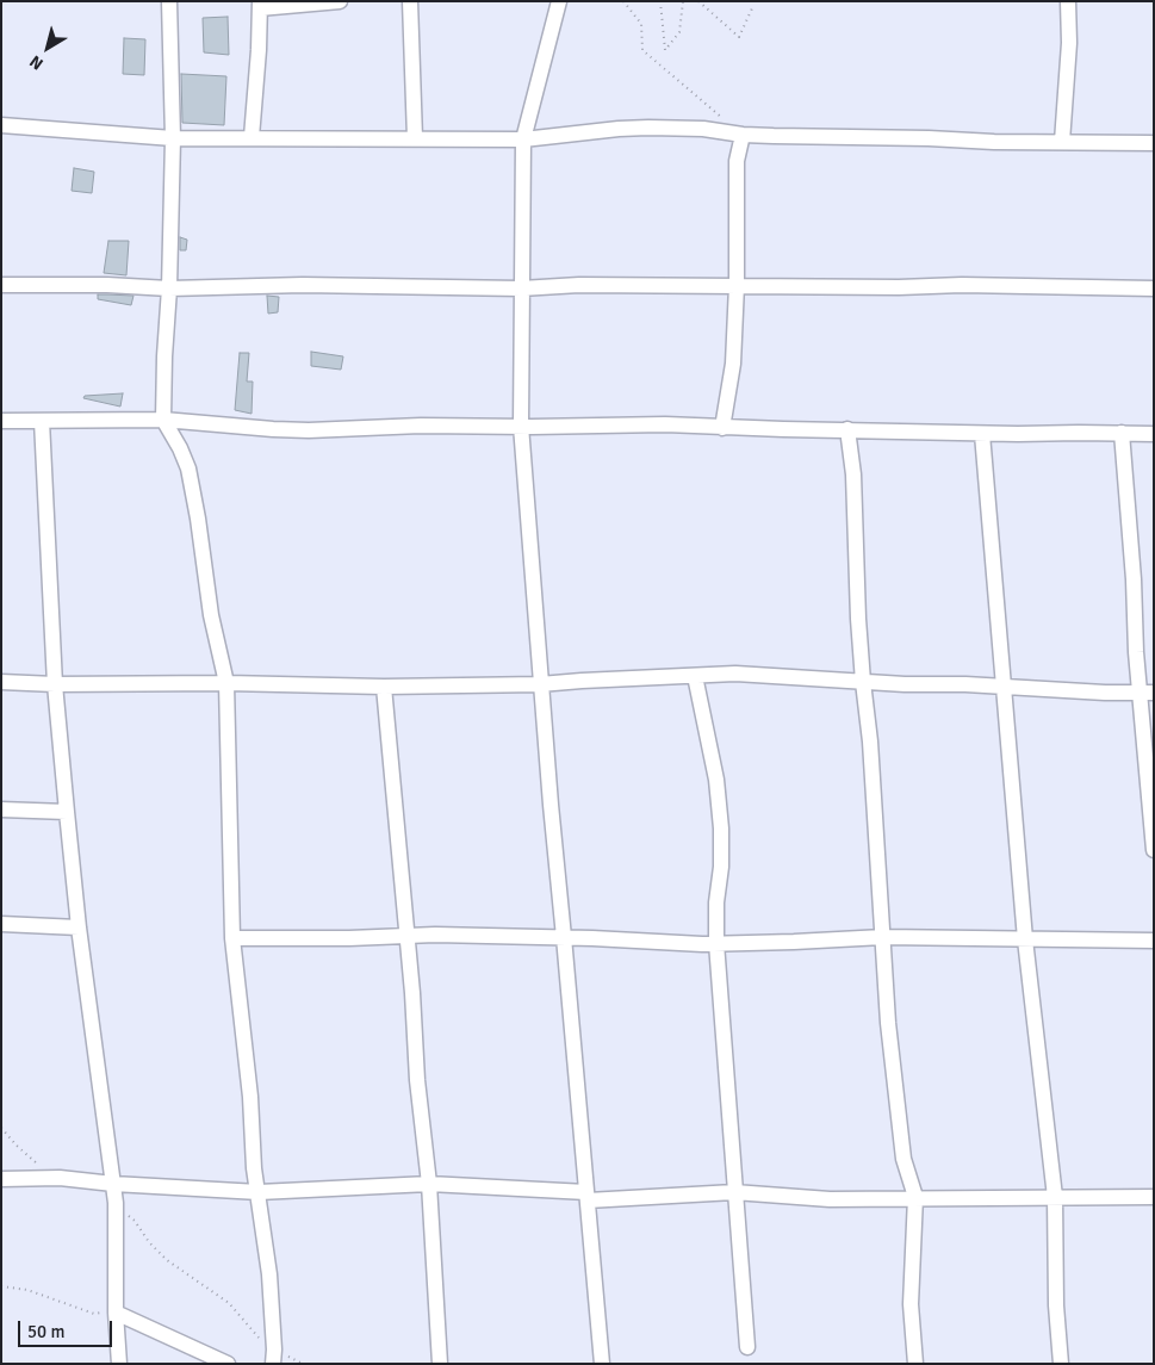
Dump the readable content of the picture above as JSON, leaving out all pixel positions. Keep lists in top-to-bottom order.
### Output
{
  "scale_bar": "50 m",
  "north": "bottom left"
}
